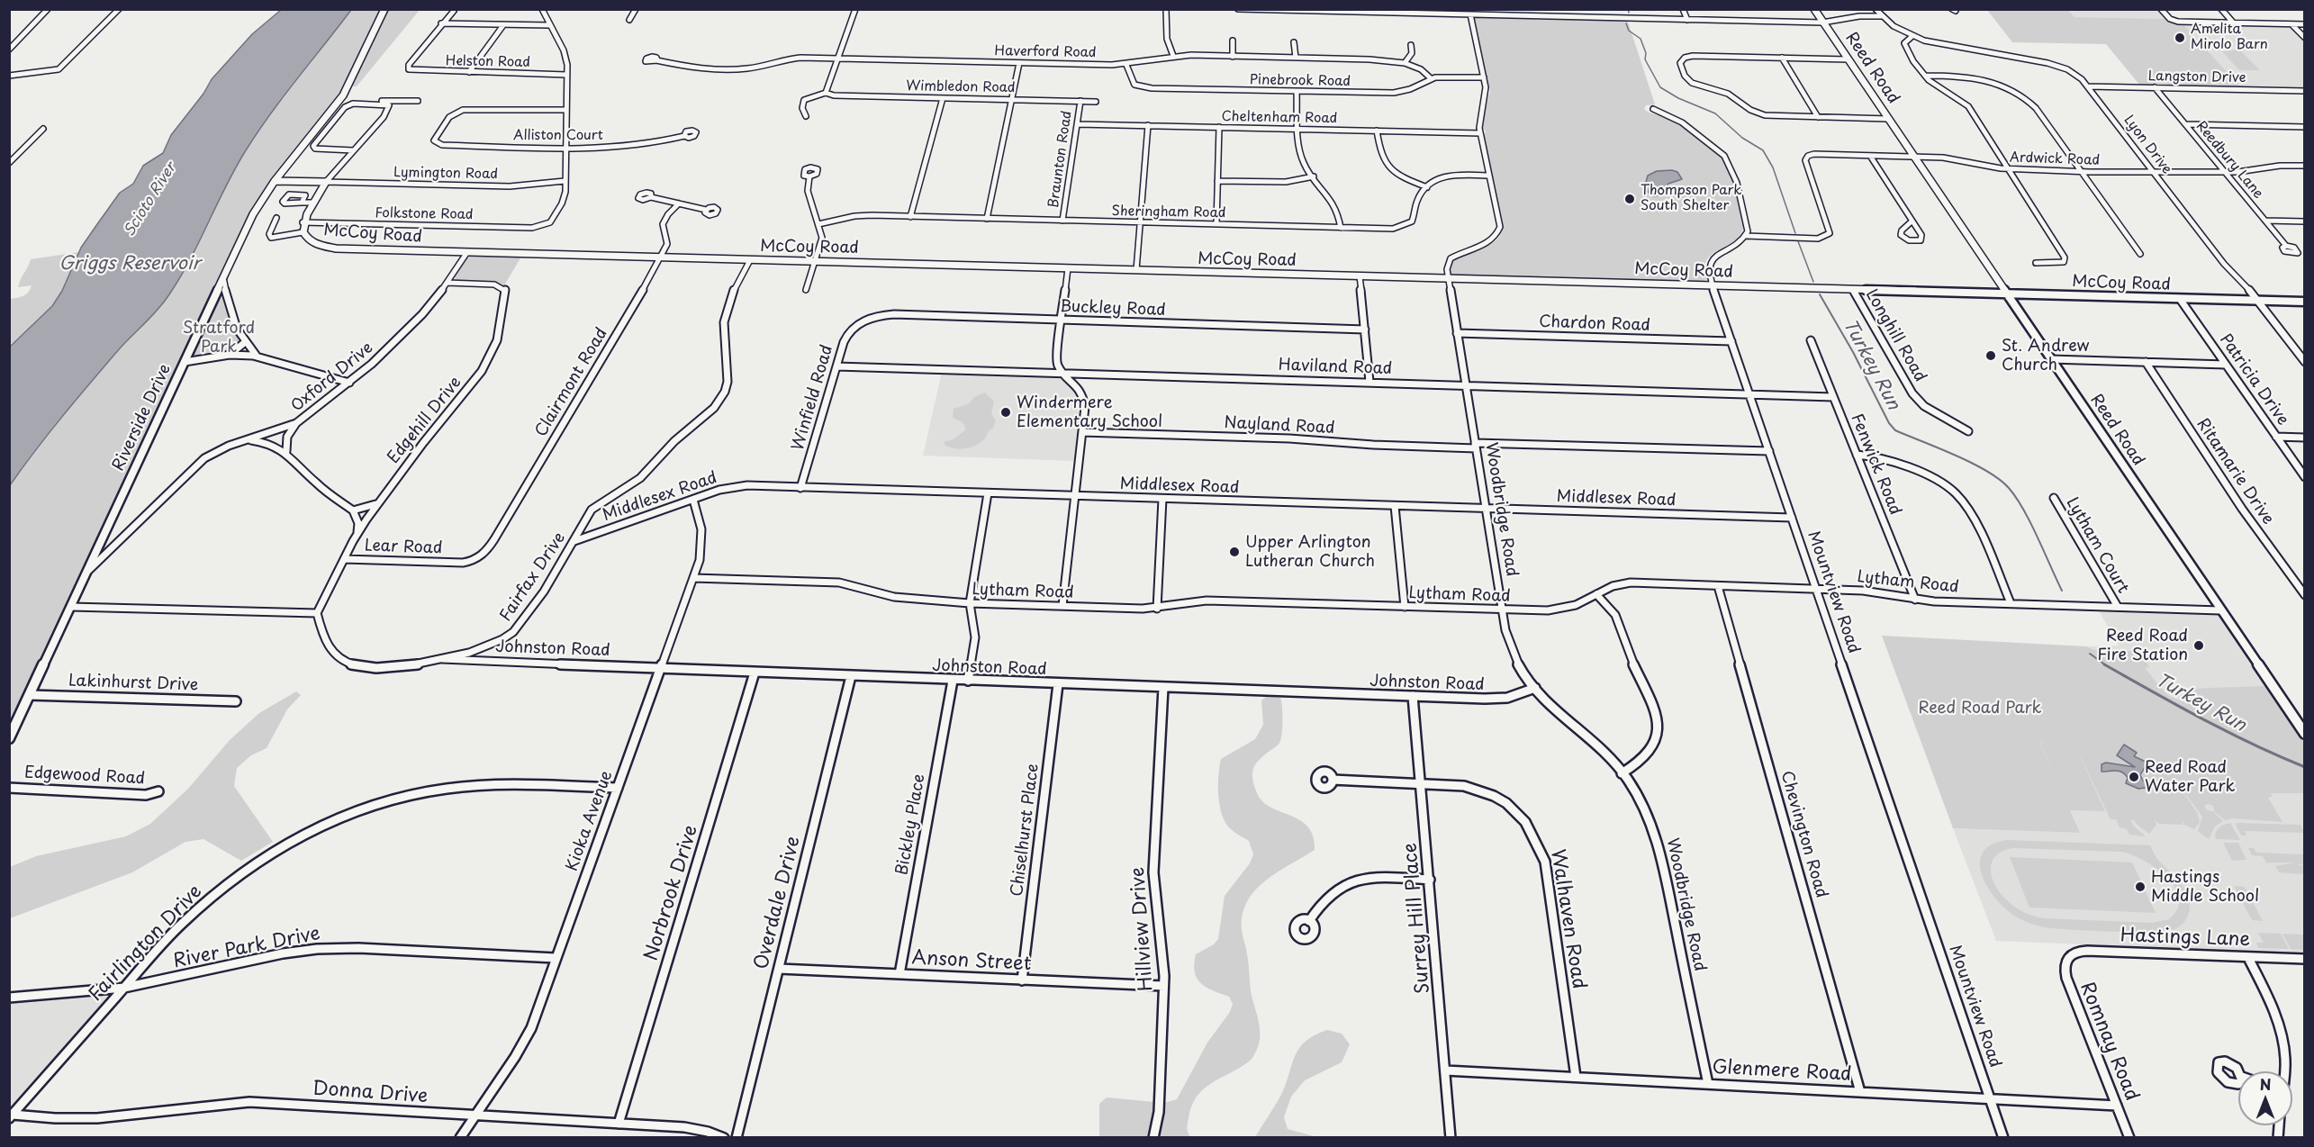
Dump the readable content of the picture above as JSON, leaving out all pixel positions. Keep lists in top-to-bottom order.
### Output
{
  "streets": {
    "main road": ["Reed Road", "McCoy Road", "Riverside Drive"],
    "street": [
      "Haverford Road",
      "Helston Road",
      "Langston Drive",
      "Pinebrook Road",
      "Wimbledon Road",
      "Cheltenham Road",
      "Alliston Court",
      "Lyon Drive",
      "Braunton Road",
      "Ardwick Road",
      "Reedbury Lane",
      "Lymington Road",
      "Sheringham Road",
      "Folkstone Road",
      "Buckley Road",
      "Chardon Road",
      "Longhill Road",
      "Haviland Road",
      "Oxford Drive",
      "Patricia Drive",
      "Clairmont Road",
      "Winfield Road",
      "Edgehill Drive",
      "Nayland Road",
      "Fenwick Road",
      "Ritamarie Drive",
      "Middlesex Road",
      "Woodbridge Road",
      "Lytham Court",
      "Lear Road",
      "Fairfax Drive",
      "Lytham Road",
      "Mountview Road",
      "Johnston Road",
      "Lakinhurst Drive",
      "Edgewood Road",
      "Kioka Avenue",
      "Bickley Place",
      "Chiselhurst Place",
      "Chevington Road",
      "Norbrook Drive",
      "Overdale Drive",
      "Surrey Hill Place",
      "Walhaven Road",
      "Hillview Drive",
      "Hastings Lane",
      "Fairlington Drive",
      "River Park Drive",
      "Anson Street",
      "Romnay Road",
      "Glenmere Road",
      "Donna Drive"
    ]
  },
  "crossings": [
    ["Haverford Road", "Pinebrook Road"],
    ["Reed Road", "Ardwick Road"],
    ["Reed Road", "McCoy Road"],
    ["Reed Road", "Lytham Road"],
    ["Langston Drive", "Lyon Drive"],
    ["Langston Drive", "Reedbury Lane"],
    ["Wimbledon Road", "Braunton Road"],
    ["Cheltenham Road", "Braunton Road"],
    ["Lyon Drive", "Ardwick Road"],
    ["Lyon Drive", "McCoy Road"],
    ["Braunton Road", "Sheringham Road"],
    ["Ardwick Road", "Reedbury Lane"],
    ["Ardwick Road", "Mountview Road"],
    ["Lymington Road", "Folkstone Road"],
    ["Lymington Road", "McCoy Road"],
    ["Folkstone Road", "McCoy Road"],
    ["McCoy Road", "Longhill Road"],
    ["McCoy Road", "Oxford Drive"],
    ["McCoy Road", "Patricia Drive"],
    ["McCoy Road", "Clairmont Road"],
    ["McCoy Road", "Woodbridge Road"],
    ["McCoy Road", "Fairfax Drive"],
    ["McCoy Road", "Mountview Road"],
    ["Buckley Road", "Winfield Road"],
    ["Chardon Road", "Woodbridge Road"],
    ["Chardon Road", "Mountview Road"],
    ["Haviland Road", "Winfield Road"],
    ["Haviland Road", "Fenwick Road"],
    ["Haviland Road", "Woodbridge Road"],
    ["Haviland Road", "Mountview Road"],
    ["Oxford Drive", "Riverside Drive"],
    ["Oxford Drive", "Edgehill Drive"],
    ["Clairmont Road", "Lear Road"],
    ["Winfield Road", "Middlesex Road"],
    ["Riverside Drive", "Lakinhurst Drive"],
    ["Edgehill Drive", "Lear Road"],
    ["Edgehill Drive", "Fairfax Drive"],
    ["Nayland Road", "Woodbridge Road"],
    ["Nayland Road", "Mountview Road"],
    ["Fenwick Road", "Lytham Road"],
    ["Middlesex Road", "Woodbridge Road"],
    ["Middlesex Road", "Fairfax Drive"],
    ["Middlesex Road", "Mountview Road"],
    ["Middlesex Road", "Kioka Avenue"],
    ["Woodbridge Road", "Lytham Road"],
    ["Woodbridge Road", "Johnston Road"],
    ["Woodbridge Road", "Glenmere Road"],
    ["Lytham Court", "Lytham Road"],
    ["Fairfax Drive", "Johnston Road"],
    ["Lytham Road", "Mountview Road"],
    ["Lytham Road", "Kioka Avenue"],
    ["Lytham Road", "Chevington Road"],
    ["Mountview Road", "Glenmere Road"],
    ["Johnston Road", "Kioka Avenue"],
    ["Johnston Road", "Bickley Place"],
    ["Johnston Road", "Chiselhurst Place"],
    ["Johnston Road", "Norbrook Drive"],
    ["Johnston Road", "Overdale Drive"],
    ["Johnston Road", "Surrey Hill Place"],
    ["Johnston Road", "Hillview Drive"],
    ["Kioka Avenue", "Fairlington Drive"],
    ["Kioka Avenue", "River Park Drive"],
    ["Kioka Avenue", "Donna Drive"],
    ["Bickley Place", "Anson Street"],
    ["Chiselhurst Place", "Anson Street"],
    ["Chevington Road", "Glenmere Road"],
    ["Norbrook Drive", "Donna Drive"],
    ["Overdale Drive", "Anson Street"],
    ["Surrey Hill Place", "Walhaven Road"],
    ["Surrey Hill Place", "Glenmere Road"],
    ["Walhaven Road", "Glenmere Road"],
    ["Hillview Drive", "Anson Street"],
    ["Hastings Lane", "Romnay Road"],
    ["Fairlington Drive", "River Park Drive"],
    ["Fairlington Drive", "Donna Drive"],
    ["Romnay Road", "Glenmere Road"]
  ],
  "water": ["Scioto River", "Griggs Reservoir", "Turkey Run"],
  "parks": ["Stratford Park", "Reed Road Park"],
  "places": [
    "Amelita Mirolo Barn",
    "Thompson Park South Shelter",
    "St. Andrew Church",
    "Windermere Elementary School",
    "Upper Arlington Lutheran Church",
    "Reed Road Fire Station",
    "Reed Road Water Park",
    "Hastings Middle School"
  ],
  "north": "top"
}
